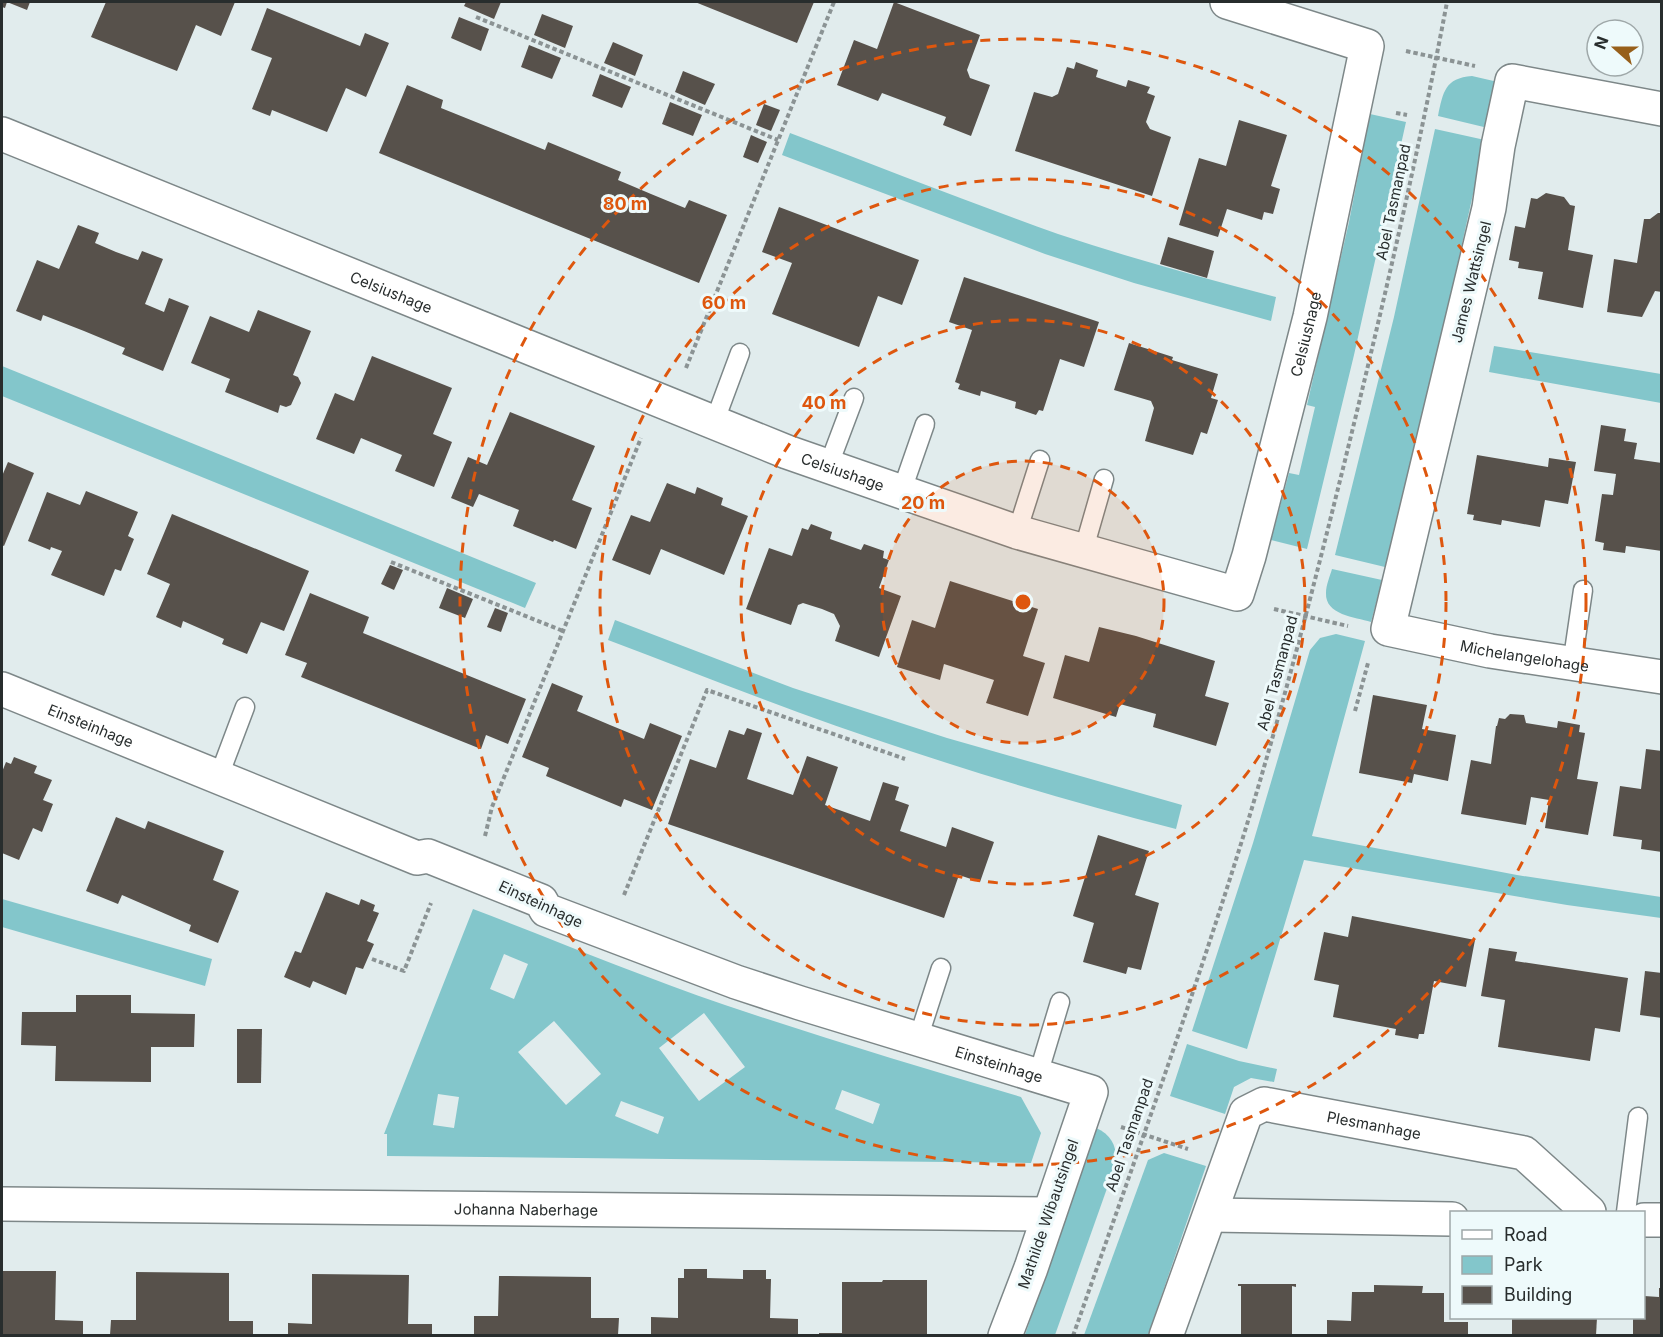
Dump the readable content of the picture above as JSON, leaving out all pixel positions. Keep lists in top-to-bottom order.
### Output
{
  "streets": {
    "street": [
      "James Wattsingel",
      "Celsiushage",
      "Michelangelohage",
      "Einsteinhage",
      "Plesmanhage",
      "Johanna Naberhage",
      "Mathilde Wibautsingel"
    ],
    "path": ["Abel Tasmanpad"]
  },
  "crossings": [
    ["James Wattsingel", "Michelangelohage"],
    ["Einsteinhage", "Mathilde Wibautsingel"],
    ["Johanna Naberhage", "Mathilde Wibautsingel"]
  ],
  "legend": ["Road", "Park", "Building"],
  "north": "left",
  "rings": [
    "80 m",
    "60 m",
    "40 m",
    "20 m"
  ]
}
